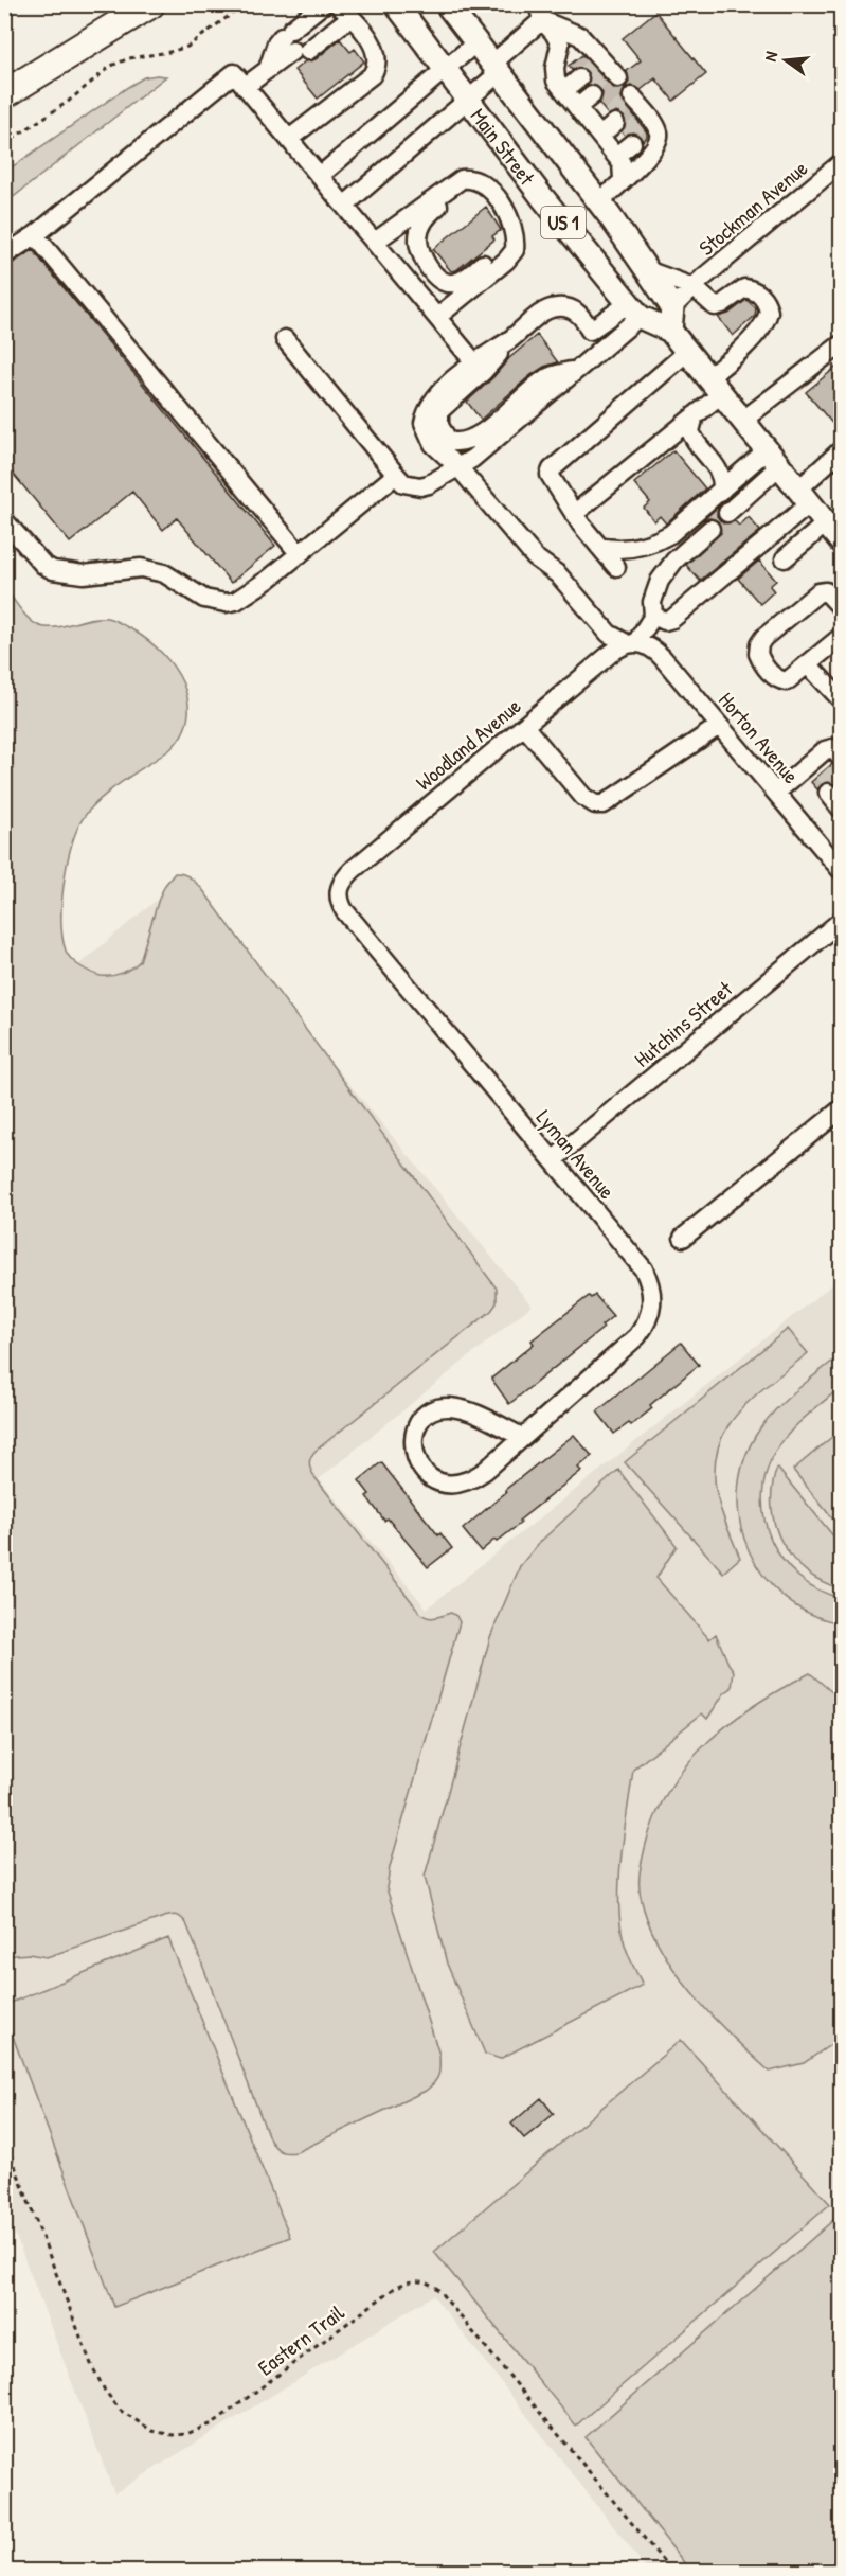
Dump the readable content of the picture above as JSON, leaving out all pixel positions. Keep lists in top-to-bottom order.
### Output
{
  "streets": {
    "main road": ["Main Street", "US 1"],
    "street": [
      "Stockman Avenue",
      "Horton Avenue",
      "Woodland Avenue",
      "Hutchins Street",
      "Lyman Avenue"
    ],
    "path": ["Eastern Trail"]
  },
  "crossings": [
    ["Main Street", "Stockman Avenue"],
    ["Horton Avenue", "Woodland Avenue"],
    ["Woodland Avenue", "Lyman Avenue"],
    ["Hutchins Street", "Lyman Avenue"]
  ],
  "north": "left"
}
